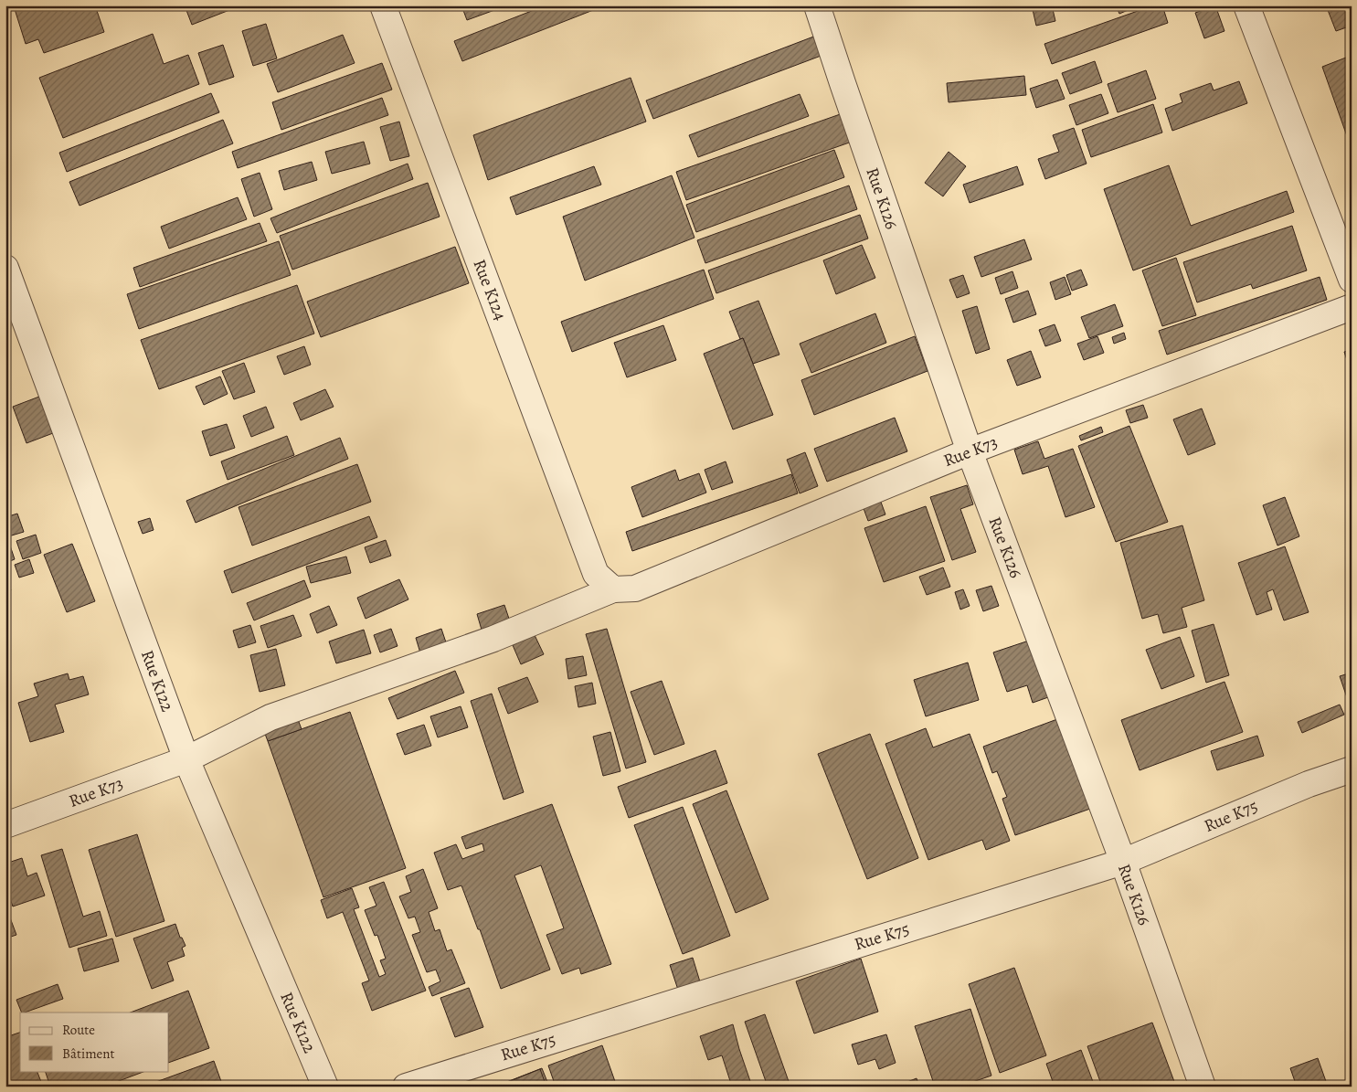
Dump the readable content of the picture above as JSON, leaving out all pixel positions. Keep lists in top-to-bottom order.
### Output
{
  "streets": {
    "street": [
      "Rue K126",
      "Rue K124",
      "Rue K73",
      "Rue K122",
      "Rue K75"
    ]
  },
  "crossings": [
    ["Rue K126", "Rue K73"],
    ["Rue K126", "Rue K75"],
    ["Rue K124", "Rue K73"],
    ["Rue K73", "Rue K122"]
  ],
  "legend": ["Route", "Bâtiment"]
}
